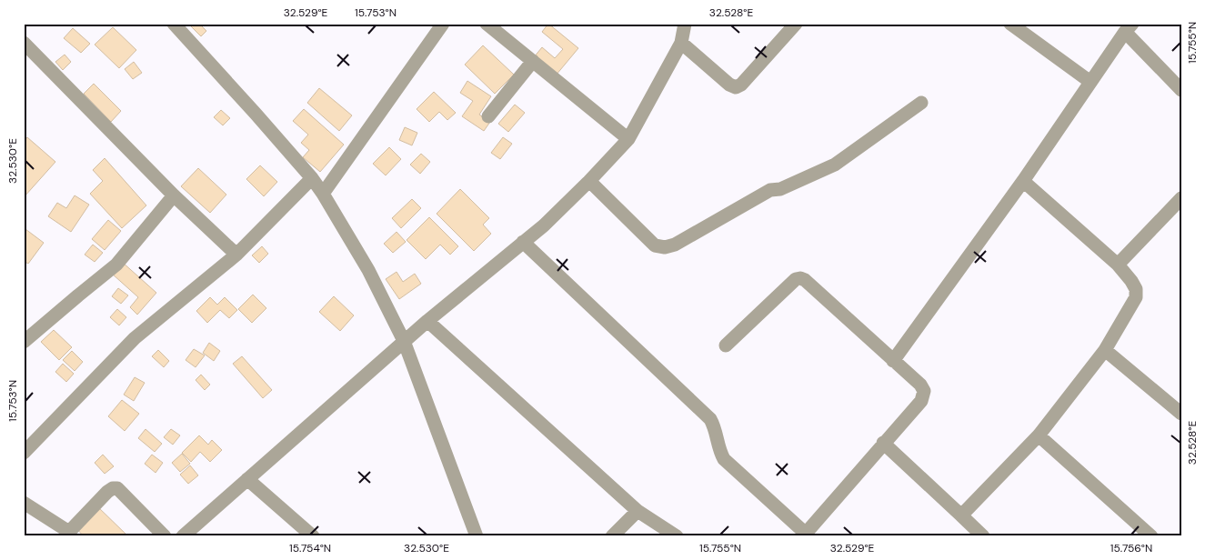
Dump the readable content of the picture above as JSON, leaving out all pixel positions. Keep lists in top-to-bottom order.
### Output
{
  "coordinates": [
    "32.529°E",
    "15.753°N",
    "32.528°E",
    "15.755°N",
    "32.530°E",
    "15.754°N",
    "15.756°N"
  ]
}
